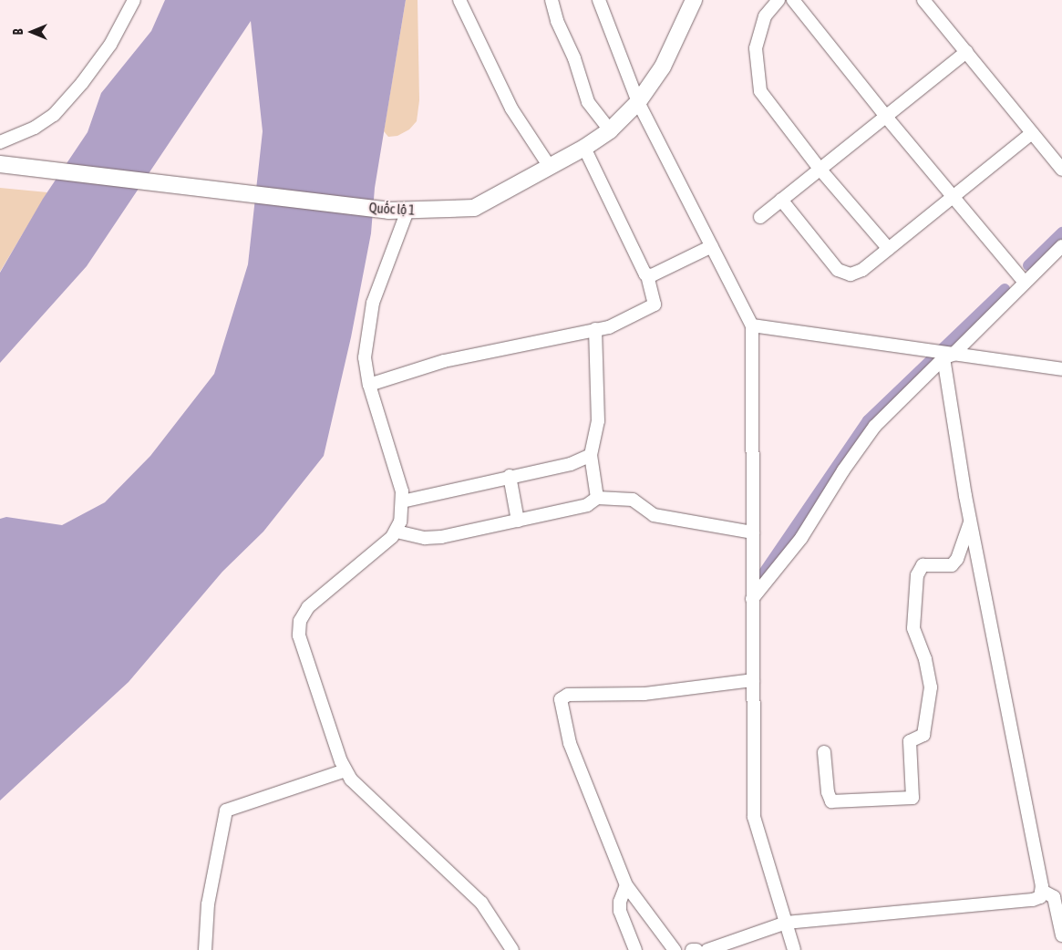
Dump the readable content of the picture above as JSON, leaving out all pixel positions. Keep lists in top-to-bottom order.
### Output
{
  "streets": {
    "main road": ["Quốc lộ 1"]
  },
  "north": "left"
}
